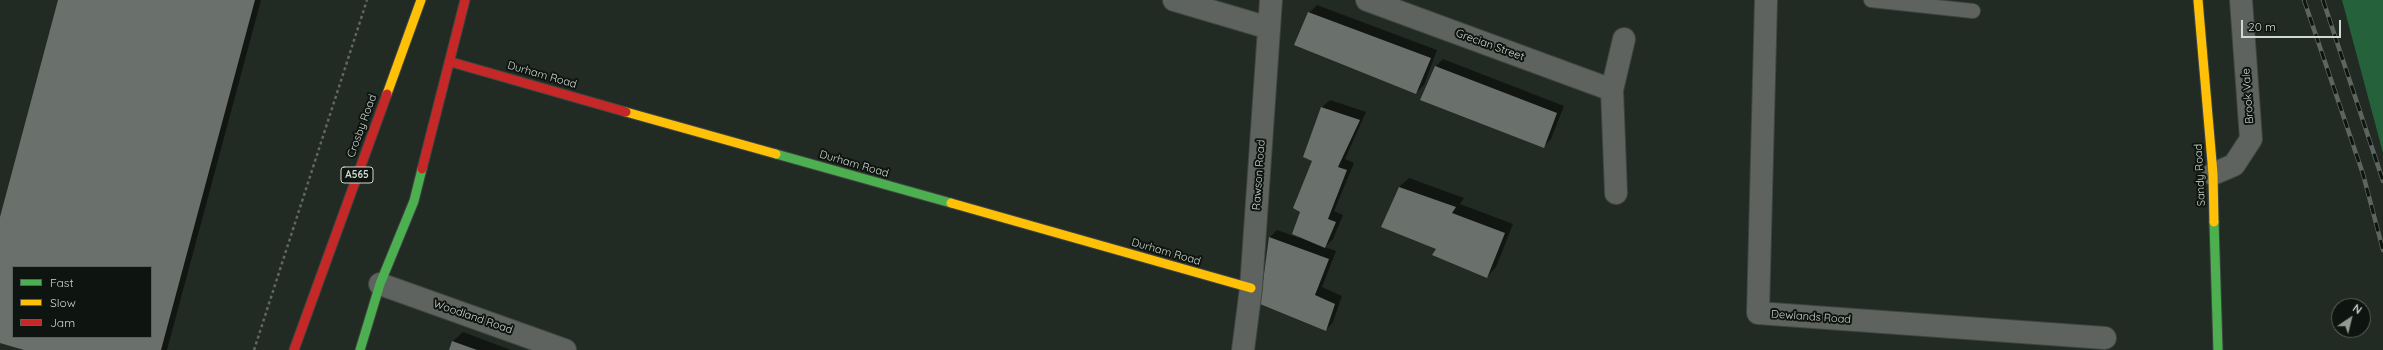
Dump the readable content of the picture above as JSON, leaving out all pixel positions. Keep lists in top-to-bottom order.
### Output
{
  "streets": {
    "main road": [
      "Durham Road",
      "Crosby Road",
      "A565",
      "Sandy Road"
    ],
    "street": [
      "Grecian Street",
      "Brook Vale",
      "Rawson Road",
      "Woodland Road",
      "Dewlands Road"
    ]
  },
  "crossings": [
    ["Durham Road", "Rawson Road"],
    ["Brook Vale", "Sandy Road"]
  ],
  "legend": ["Fast", "Slow", "Jam"],
  "scale_bar": "20 m",
  "north": "top right"
}
